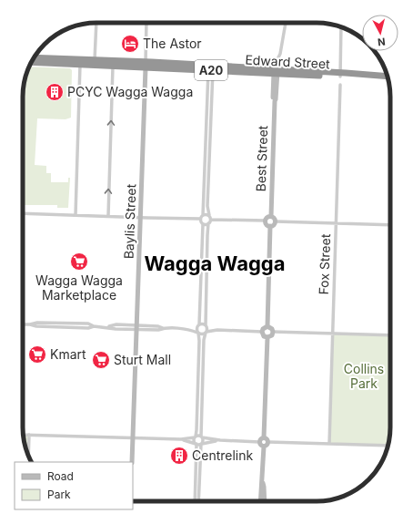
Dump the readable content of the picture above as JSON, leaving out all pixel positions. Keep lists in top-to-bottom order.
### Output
{
  "streets": {
    "highway": ["Edward Street", "A20"],
    "street": ["Best Street", "Baylis Street", "Fox Street"]
  },
  "crossings": [
    ["Edward Street", "Best Street"],
    ["Edward Street", "Baylis Street"]
  ],
  "districts": ["Wagga Wagga"],
  "parks": ["Collins Park"],
  "places": {
    "hotel": ["The Astor"],
    "building": ["PCYC Wagga Wagga", "Centrelink"],
    "supermarket": ["Wagga Wagga Marketplace", "Kmart", "Sturt Mall"]
  },
  "legend": ["Road", "Park"],
  "north": "bottom"
}
